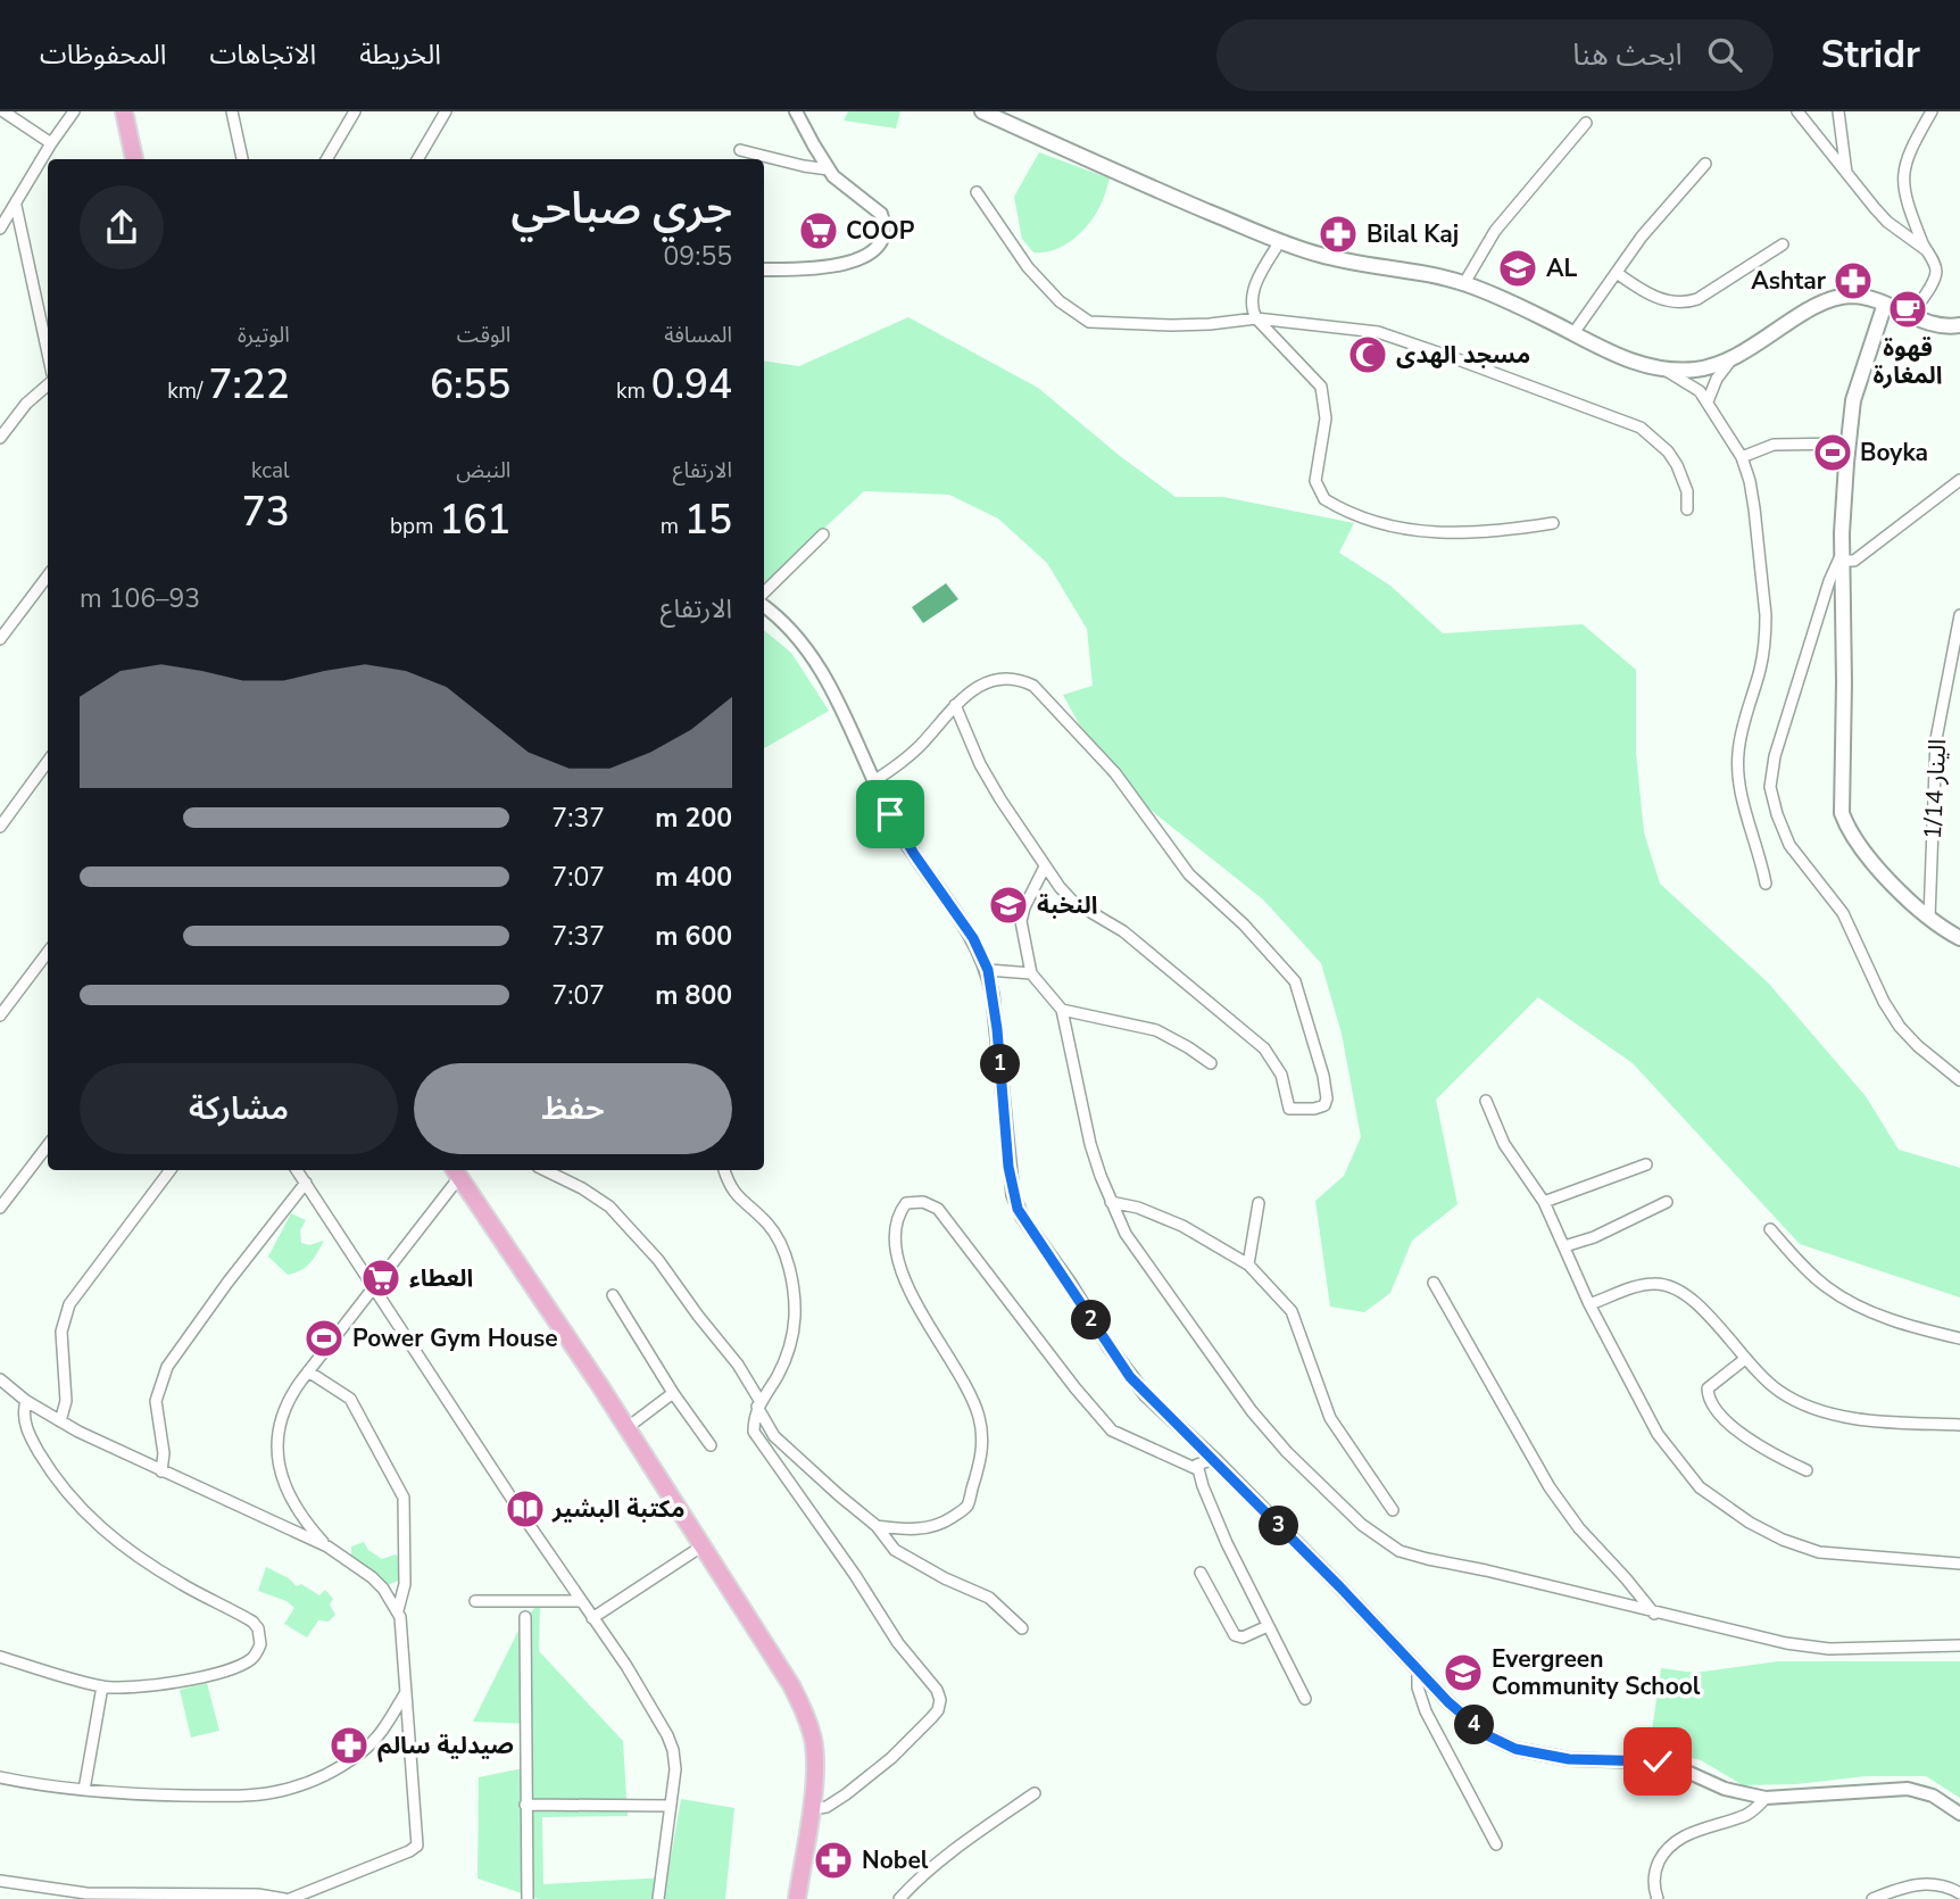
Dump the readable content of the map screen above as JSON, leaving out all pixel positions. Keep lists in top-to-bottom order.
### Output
{
  "streets": {
    "street": ["الينار 1/14"]
  },
  "places": {
    "supermarket": ["COOP", "العطاء"],
    "pharmacy": [
      "Bilal Kaj",
      "Ashtar",
      "صيدلية سالم",
      "Nobel"
    ],
    "school or university": ["AL", "النخبة", "Evergreen Community School"],
    "cafe": ["قهوة المغارة"],
    "mosque": ["مسجد الهدى"],
    "sports": ["Boyka", "Power Gym House"],
    "library": ["مكتبة البشير"]
  },
  "page": {
    "header": "Stridr",
    "search": "ابحث هنا",
    "nav": ["الخريطة", "الاتجاهات", "المحفوظات"],
    "heading": ["جري صباحي", "09:55"],
    "stats": [
      ["المسافة", "0.94 km"],
      ["الوقت", "6:55"],
      ["الوتيرة", "7:22 /km"],
      ["الارتفاع", "15 m"],
      ["النبض", "161 bpm"],
      ["kcal", "73"]
    ],
    "chart": ["الارتفاع", "93–106 m"],
    "list": [
      {
        "name": "200 m",
        "note": "7:37"
      },
      {
        "name": "400 m",
        "note": "7:07"
      },
      {
        "name": "600 m",
        "note": "7:37"
      },
      {
        "name": "800 m",
        "note": "7:07"
      }
    ],
    "pins": [
      "1",
      "2",
      "3",
      "4"
    ],
    "buttons": ["حفظ", "مشاركة"]
  }
}
